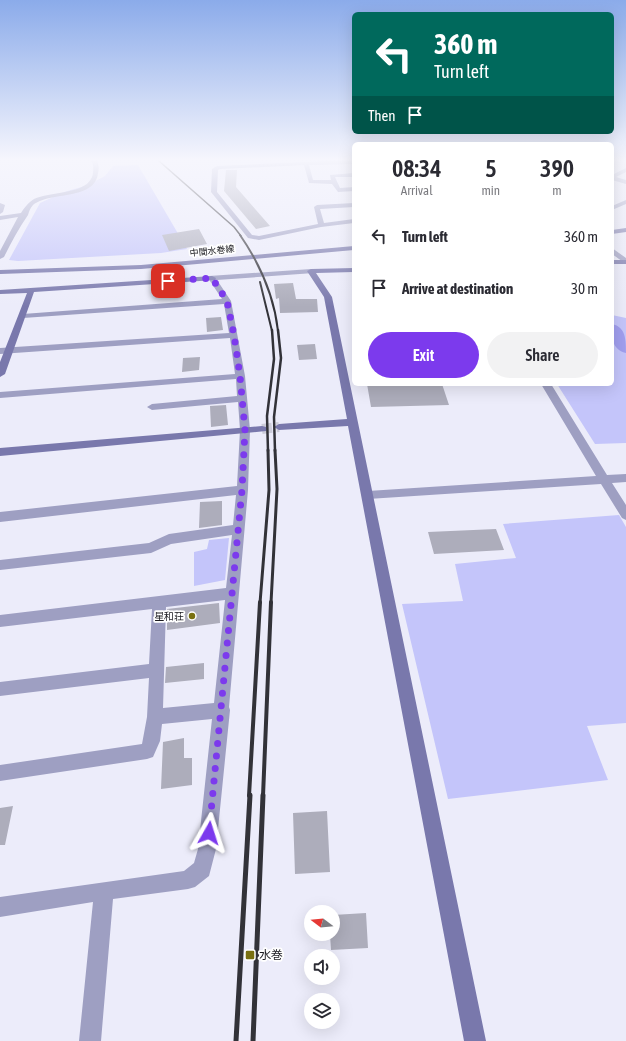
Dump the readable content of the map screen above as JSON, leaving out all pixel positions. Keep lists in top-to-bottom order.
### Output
{
  "streets": {
    "street": ["中間水巻線"]
  },
  "places": {
    "other": ["星和荘"],
    "transit": ["水巻"]
  },
  "north": "left",
  "page": {
    "turn": ["360 m", "Turn left"],
    "then": "Then",
    "eta": [
      "08:34",
      "Arrival",
      "5",
      "min",
      "390",
      "m"
    ],
    "list": [
      {
        "name": "Turn left",
        "value": "360 m"
      },
      {
        "name": "Arrive at destination",
        "value": "30 m"
      }
    ],
    "buttons": ["Exit", "Share"]
  }
}
